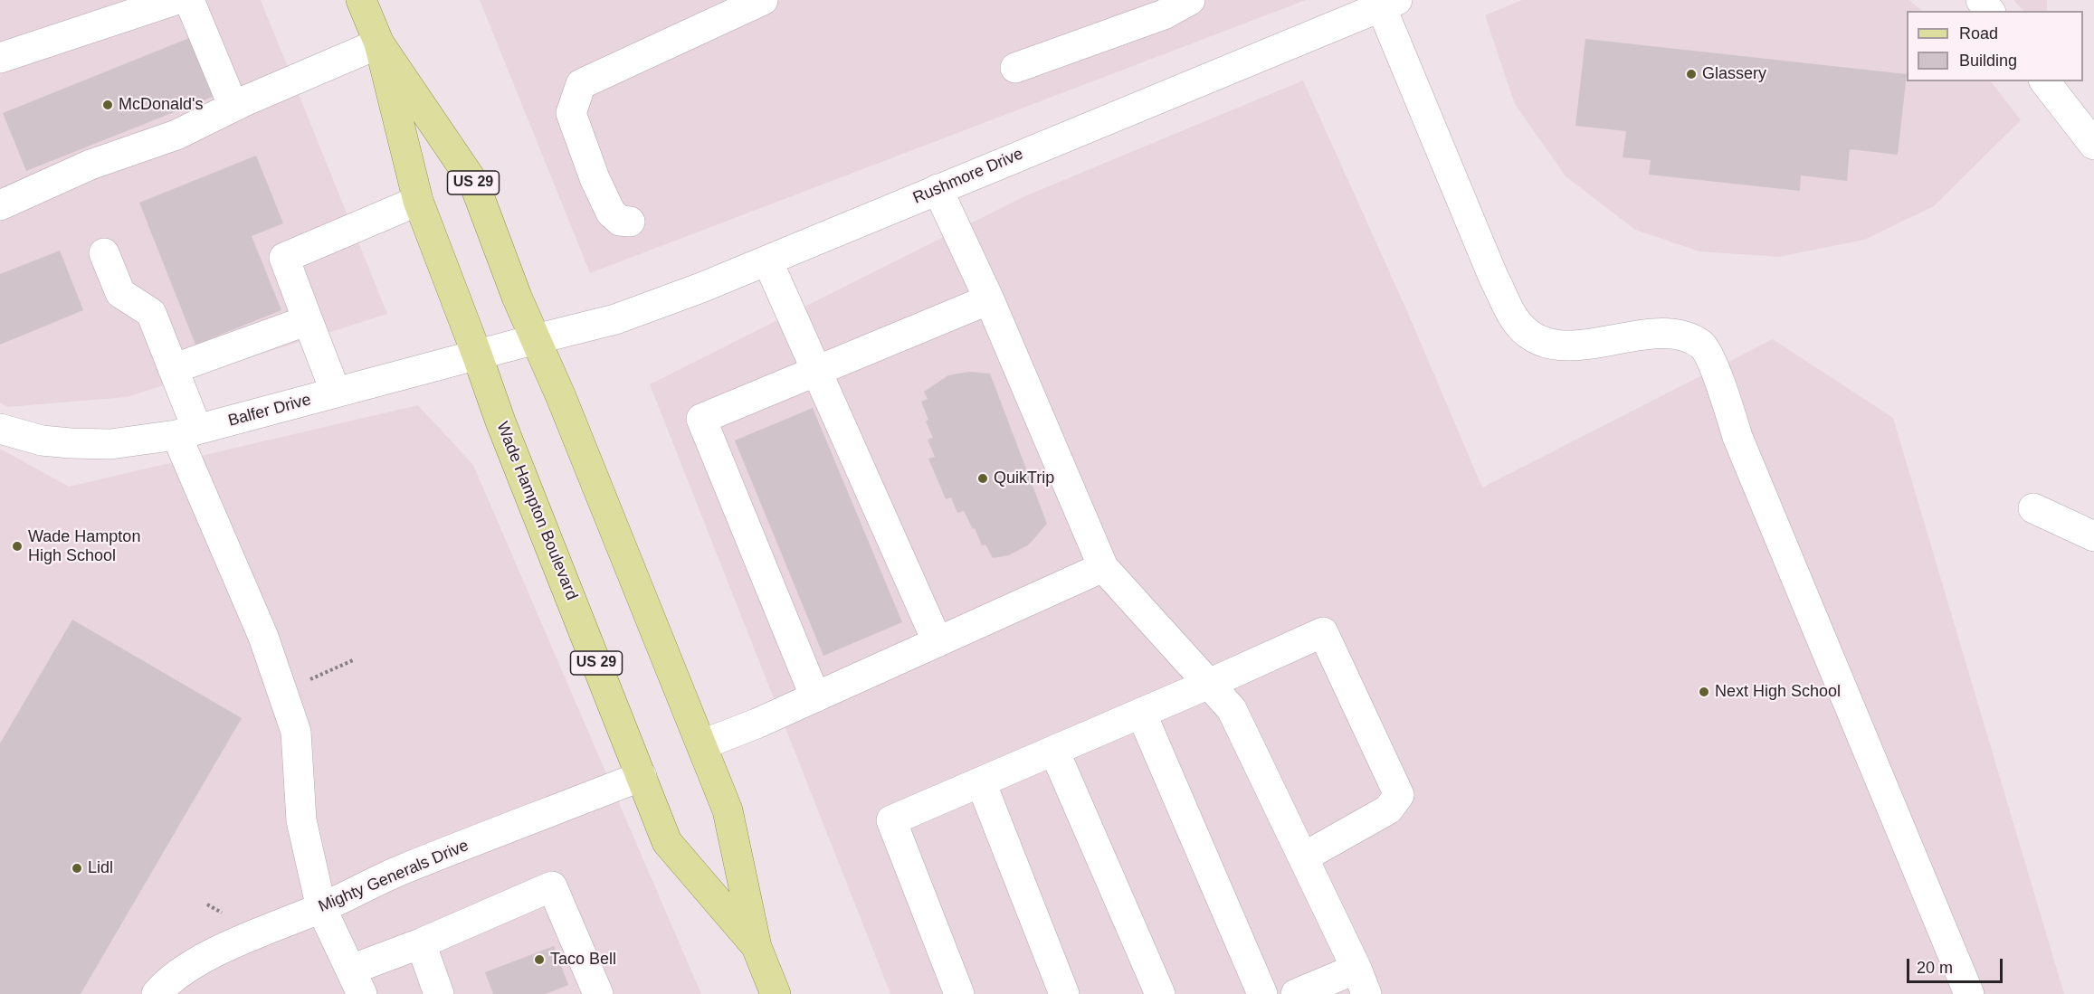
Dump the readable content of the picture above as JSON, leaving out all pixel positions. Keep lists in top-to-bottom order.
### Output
{
  "streets": {
    "main road": ["US 29", "Wade Hampton Boulevard"],
    "street": ["Rushmore Drive", "Balfer Drive", "Mighty Generals Drive"]
  },
  "crossings": [
    ["Rushmore Drive", "Balfer Drive"],
    ["Rushmore Drive", "Wade Hampton Boulevard"],
    ["Balfer Drive", "Wade Hampton Boulevard"],
    ["Wade Hampton Boulevard", "Mighty Generals Drive"]
  ],
  "places": [
    "Glassery",
    "McDonald's",
    "QuikTrip",
    "Wade Hampton High School",
    "Next High School",
    "Lidl",
    "Taco Bell"
  ],
  "legend": ["Road", "Building"],
  "scale_bar": "20 m"
}
